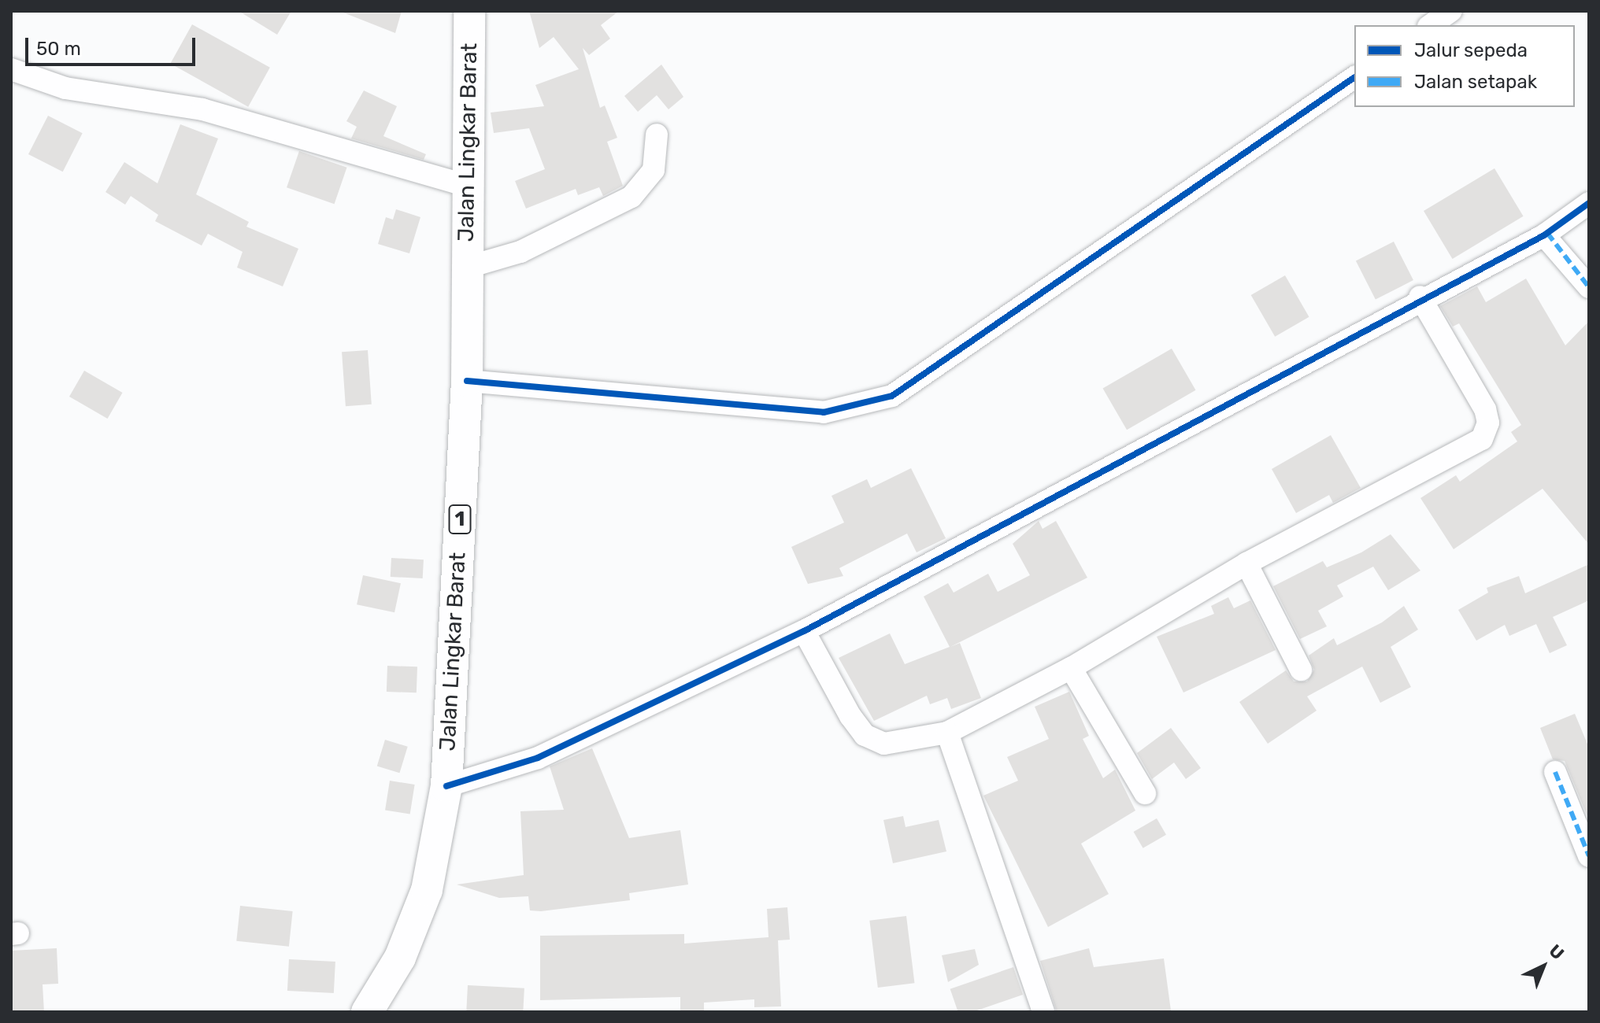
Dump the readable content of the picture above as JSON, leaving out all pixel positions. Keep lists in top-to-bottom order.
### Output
{
  "streets": {
    "highway": ["Jalan Lingkar Barat", "1"]
  },
  "legend": ["Jalur sepeda", "Jalan setapak"],
  "scale_bar": "50 m",
  "north": "top right"
}
